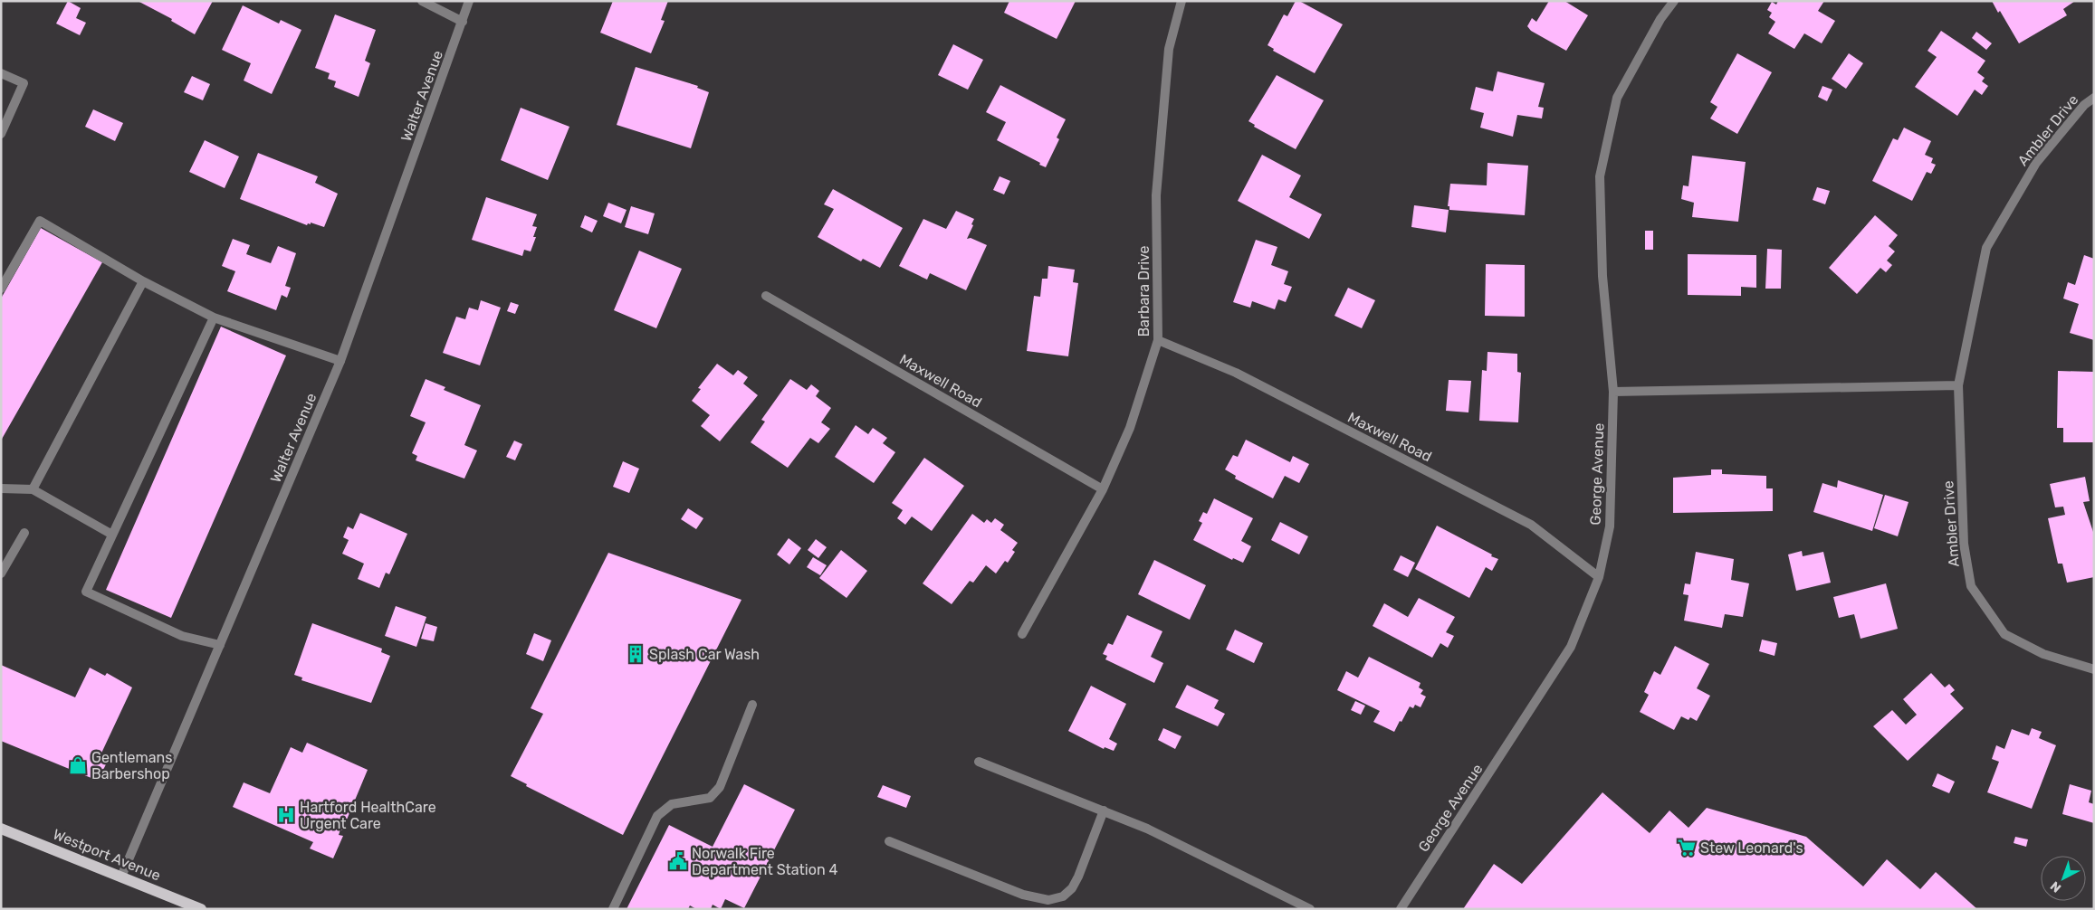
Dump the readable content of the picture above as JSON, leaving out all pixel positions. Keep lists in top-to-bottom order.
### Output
{
  "streets": {
    "main road": ["Westport Avenue"],
    "street": [
      "Walter Avenue",
      "Ambler Drive",
      "Barbara Drive",
      "Maxwell Road",
      "George Avenue"
    ]
  },
  "crossings": [
    ["Walter Avenue", "Westport Avenue"],
    ["Barbara Drive", "Maxwell Road"],
    ["Maxwell Road", "George Avenue"]
  ],
  "places": {
    "building": ["Splash Car Wash"],
    "shop": ["Gentlemans Barbershop"],
    "hospital": ["Hartford HealthCare Urgent Care"],
    "supermarket": ["Stew Leonard's"],
    "public building": ["Norwalk Fire Department Station 4"]
  },
  "north": "bottom left"
}
